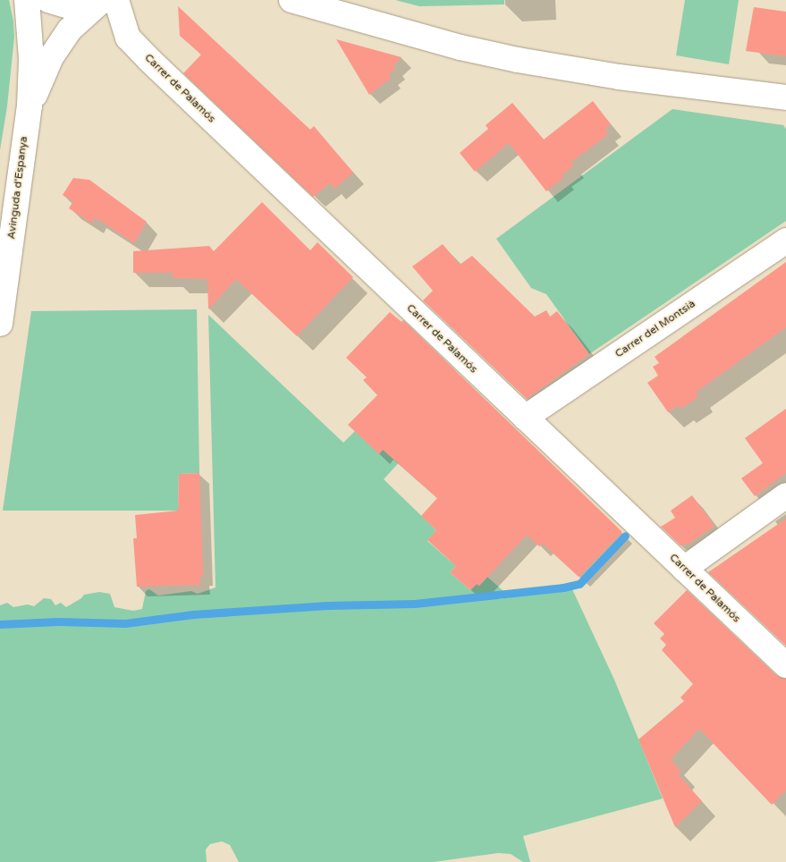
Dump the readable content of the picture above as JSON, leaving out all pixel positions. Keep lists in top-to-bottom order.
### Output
{
  "streets": {
    "street": ["Carrer de Palamós", "Avinguda d'Espanya", "Carrer del Montsià"]
  },
  "crossings": [
    ["Carrer de Palamós", "Avinguda d'Espanya"],
    ["Carrer de Palamós", "Carrer del Montsià"]
  ]
}
